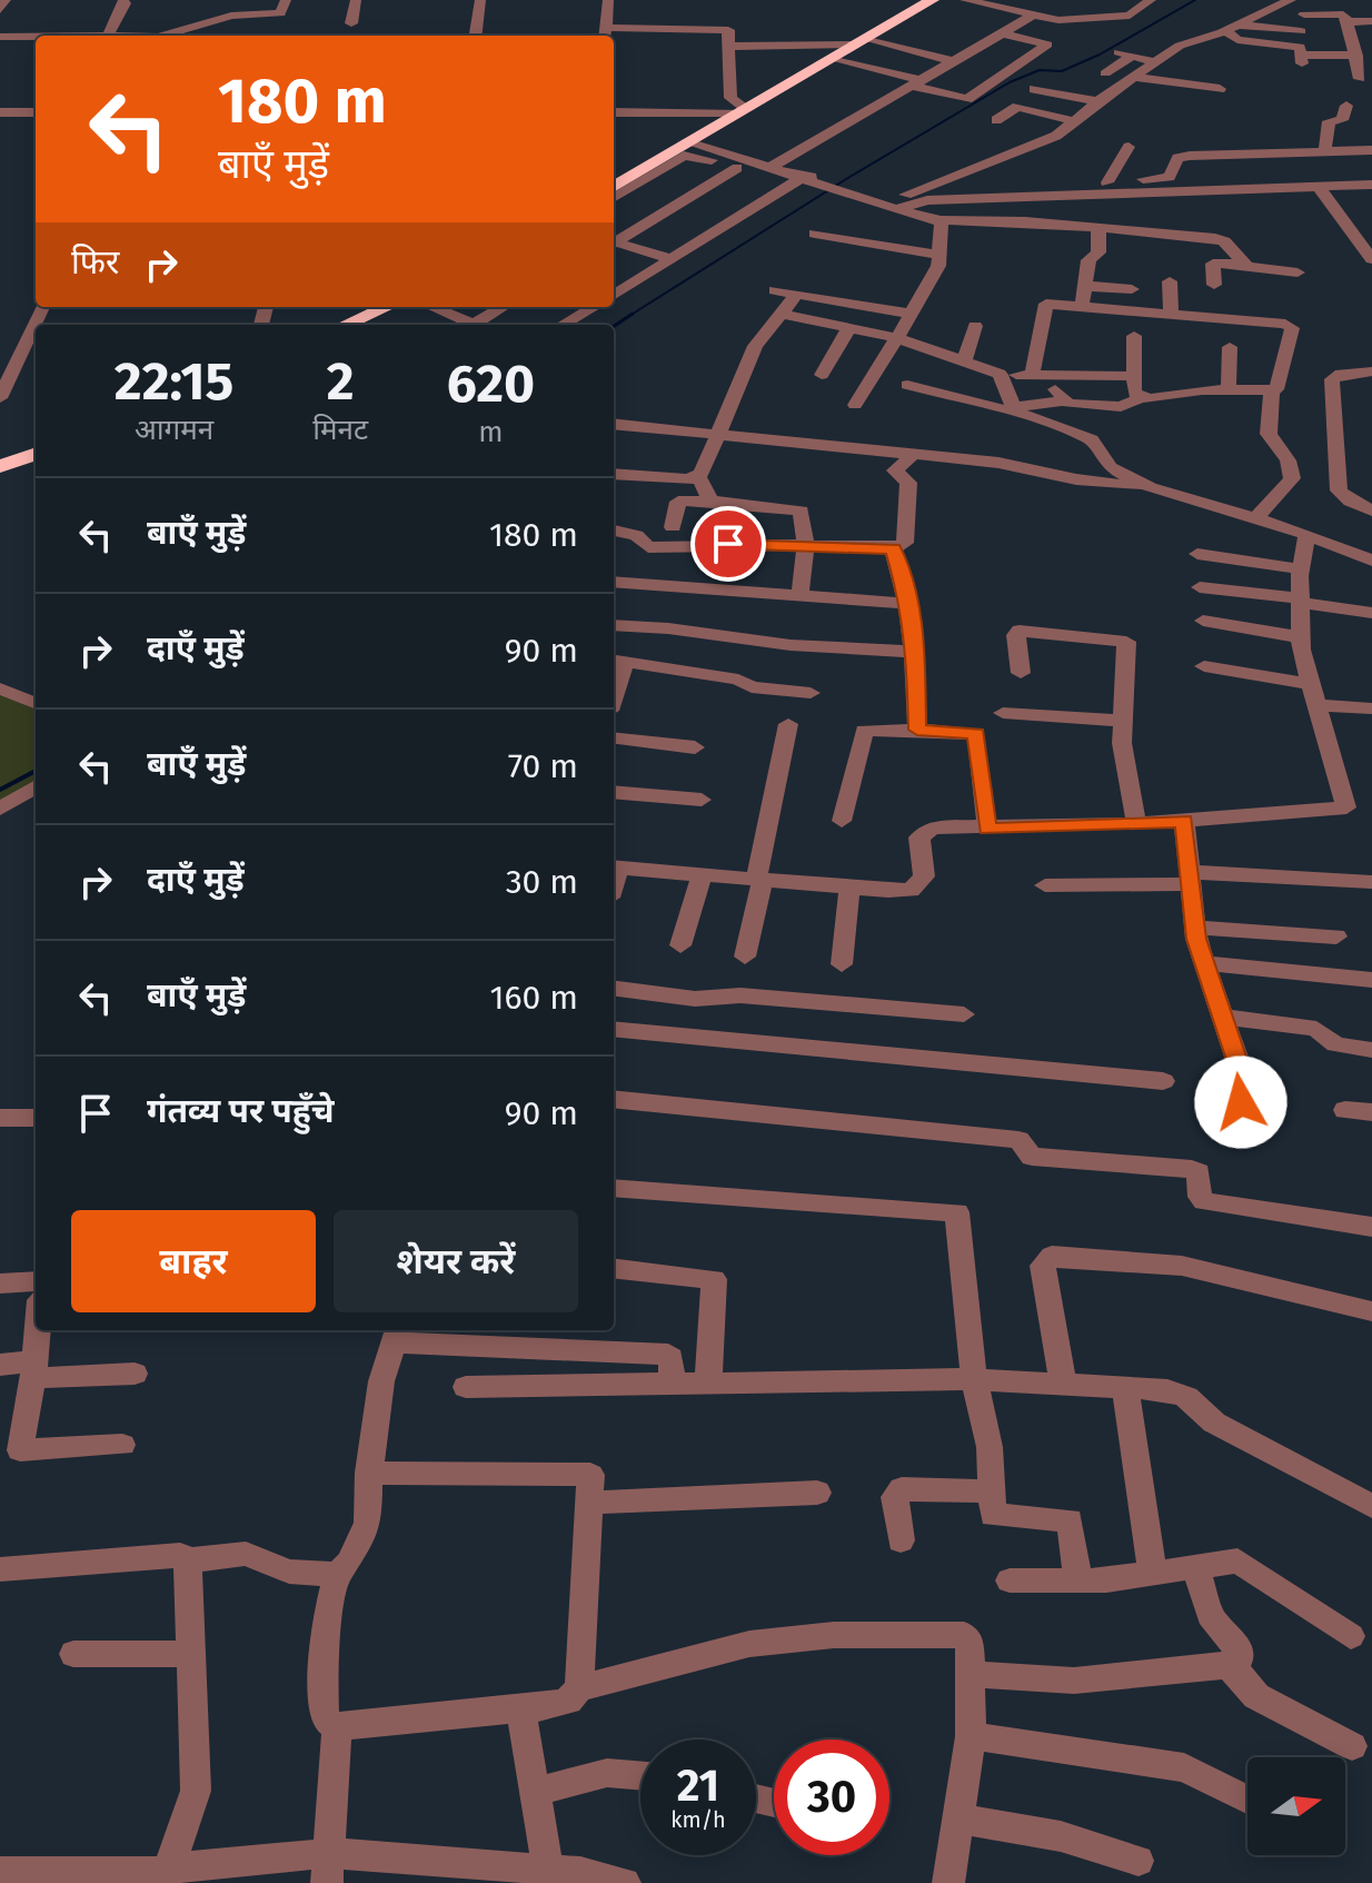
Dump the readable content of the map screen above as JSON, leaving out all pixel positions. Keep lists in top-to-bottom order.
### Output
{
  "north": "right",
  "page": {
    "turn": ["180 m", "बाएँ मुड़ें"],
    "then": "फिर",
    "eta": [
      "22:15",
      "आगमन",
      "2",
      "मिनट",
      "620",
      "m"
    ],
    "list": [
      {
        "name": "बाएँ मुड़ें",
        "value": "180 m"
      },
      {
        "name": "दाएँ मुड़ें",
        "value": "90 m"
      },
      {
        "name": "बाएँ मुड़ें",
        "value": "70 m"
      },
      {
        "name": "दाएँ मुड़ें",
        "value": "30 m"
      },
      {
        "name": "बाएँ मुड़ें",
        "value": "160 m"
      },
      {
        "name": "गंतव्य पर पहुँचे",
        "value": "90 m"
      }
    ],
    "buttons": ["बाहर", "शेयर करें"],
    "speed": "21 km/h",
    "limit": "30"
  }
}
